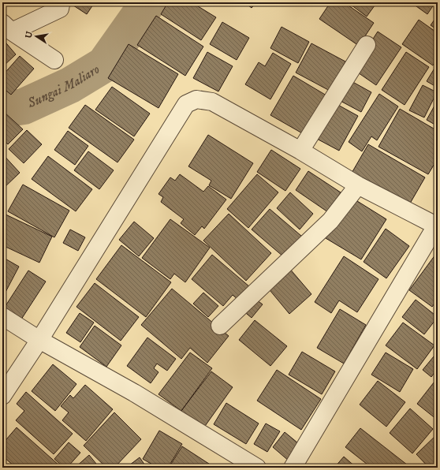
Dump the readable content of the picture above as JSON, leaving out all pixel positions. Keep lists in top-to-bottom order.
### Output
{
  "water": ["Sungai Maliaro"],
  "north": "left"
}
